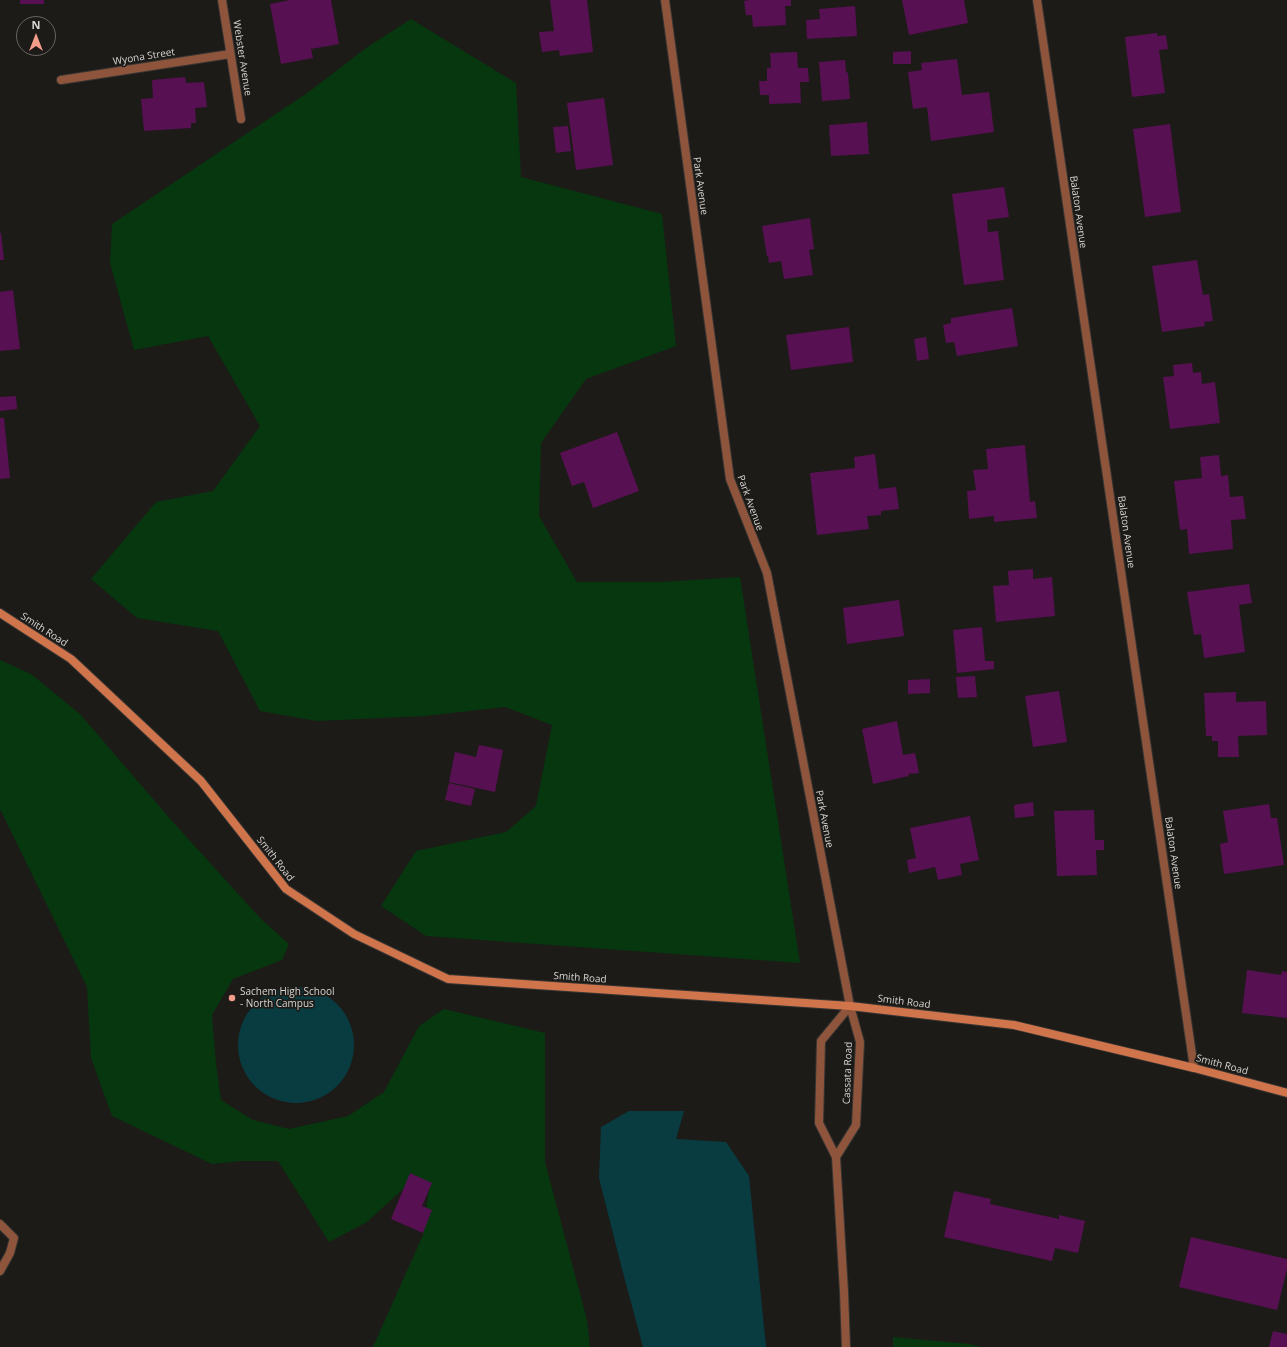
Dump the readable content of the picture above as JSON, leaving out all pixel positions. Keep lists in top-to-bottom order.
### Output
{
  "streets": {
    "street": [
      "Wyona Street",
      "Webster Avenue",
      "Park Avenue",
      "Balaton Avenue",
      "Smith Road",
      "Cassata Road"
    ]
  },
  "crossings": [
    ["Wyona Street", "Webster Avenue"],
    ["Park Avenue", "Smith Road"],
    ["Park Avenue", "Cassata Road"],
    ["Balaton Avenue", "Smith Road"],
    ["Smith Road", "Cassata Road"]
  ],
  "places": ["Sachem High School - North Campus"],
  "north": "top"
}
